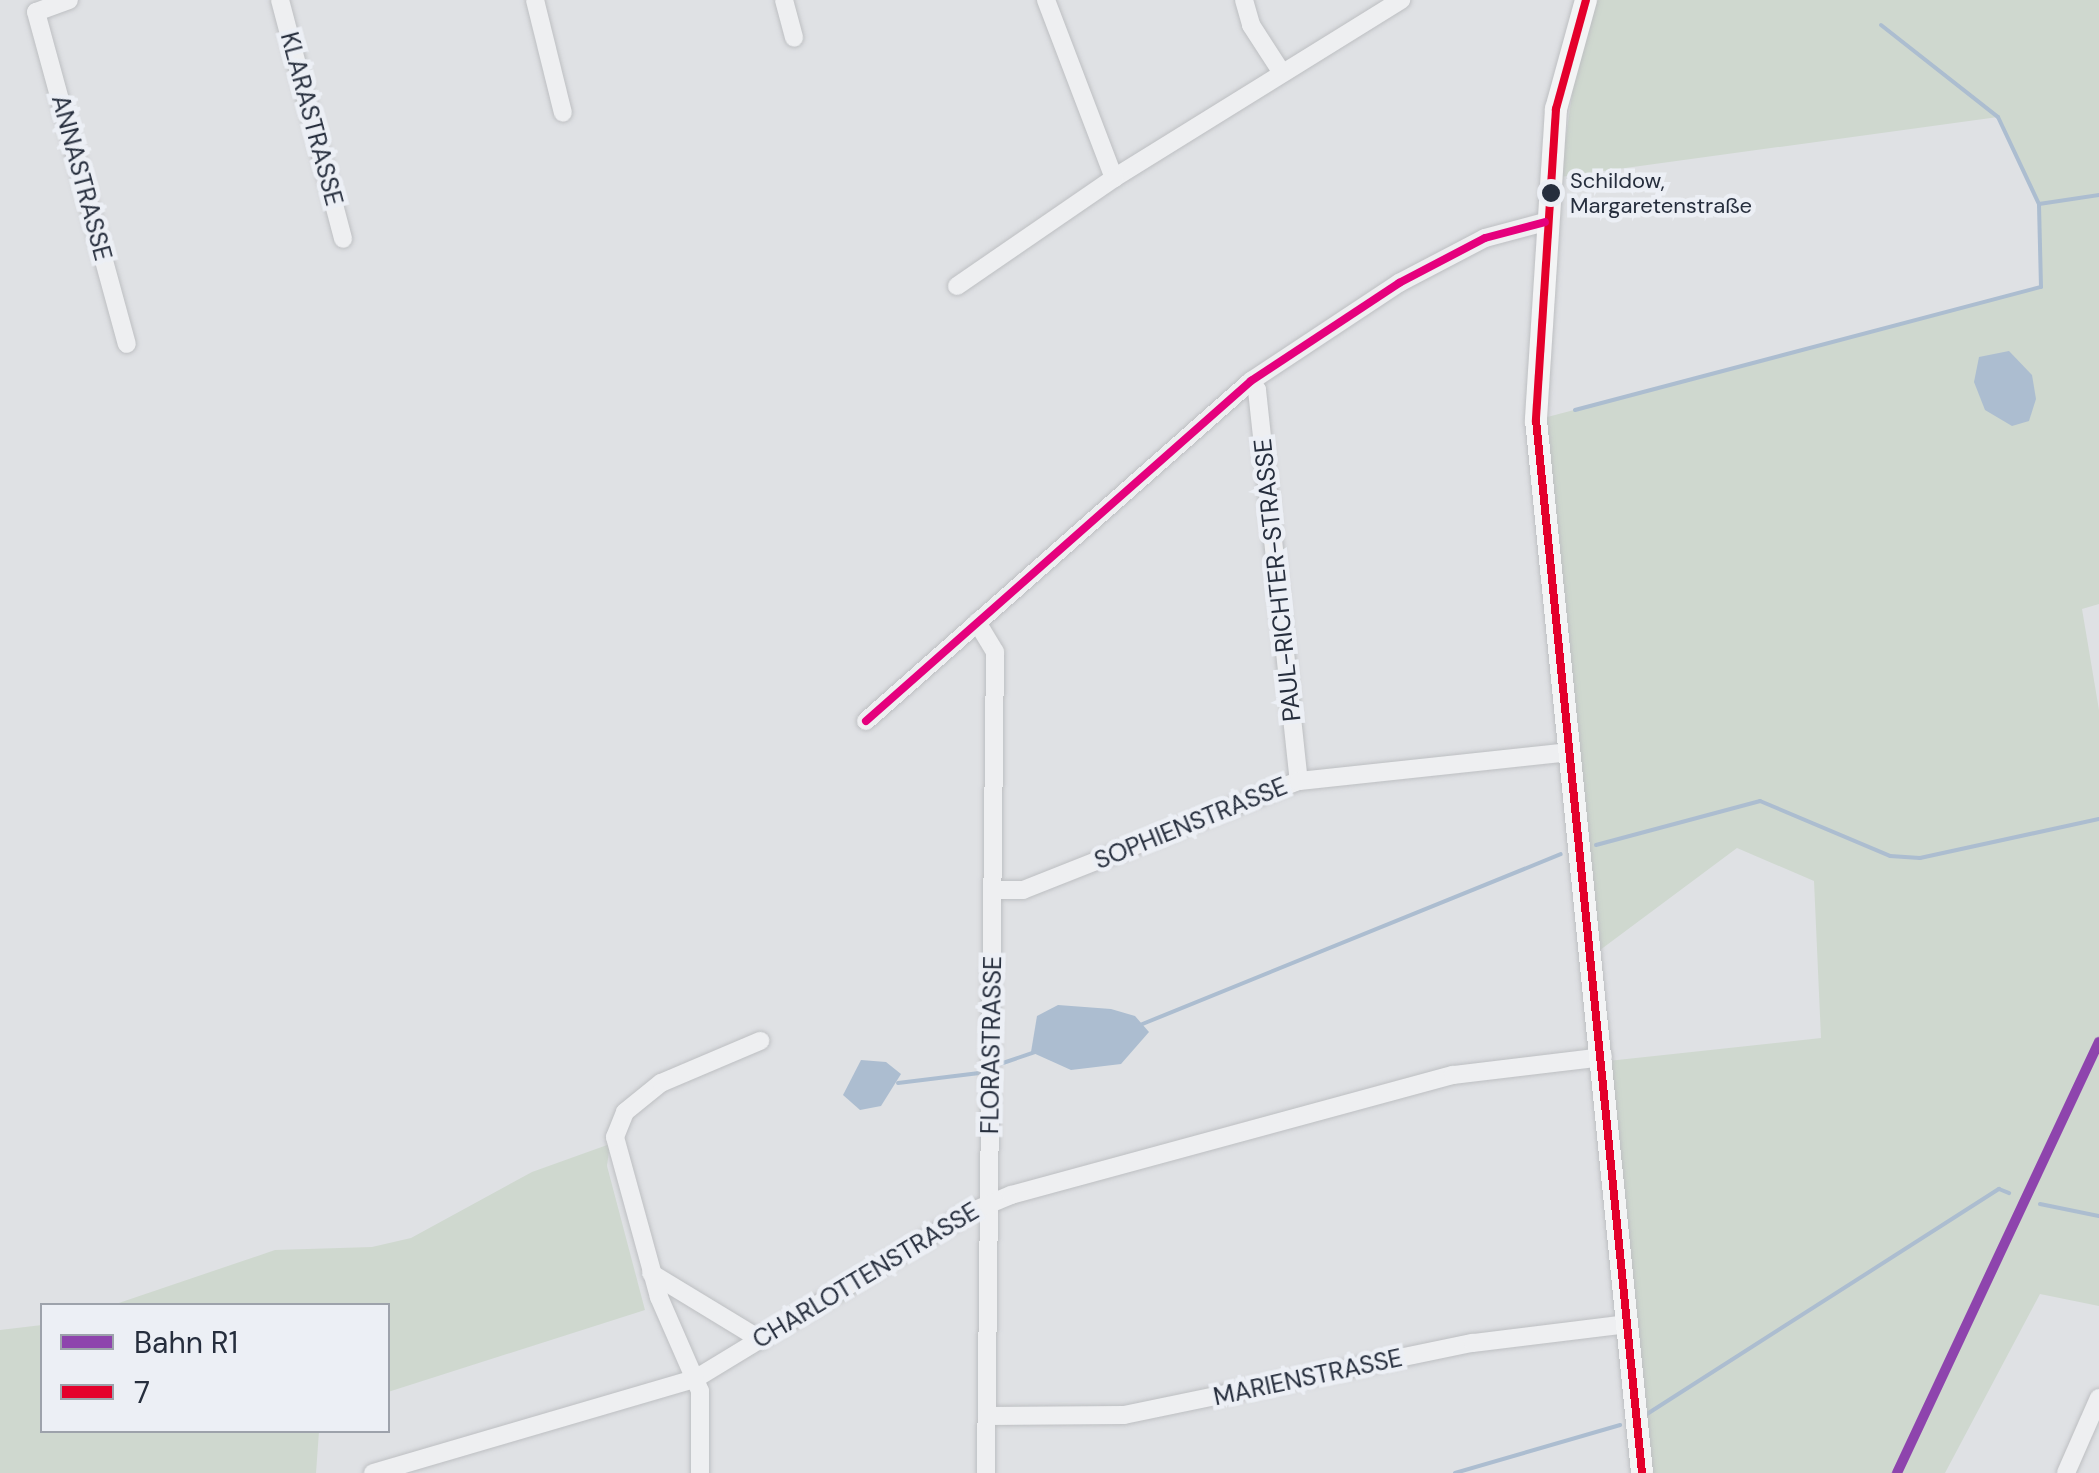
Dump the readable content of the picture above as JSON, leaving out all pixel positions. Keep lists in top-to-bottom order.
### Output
{
  "streets": {
    "street": [
      "KLARASTRASSE",
      "ANNASTRASSE",
      "PAUL-RICHTER-STRASSE",
      "SOPHIENSTRASSE",
      "FLORASTRASSE",
      "CHARLOTTENSTRASSE",
      "MARIENSTRASSE"
    ]
  },
  "crossings": [
    ["PAUL-RICHTER-STRASSE", "SOPHIENSTRASSE"],
    ["SOPHIENSTRASSE", "FLORASTRASSE"],
    ["FLORASTRASSE", "CHARLOTTENSTRASSE"],
    ["FLORASTRASSE", "MARIENSTRASSE"]
  ],
  "places": ["Schildow, Margaretenstraße"],
  "lines": ["transit line 7", "rail line R1"],
  "legend": ["Bahn R1", "7"]
}
